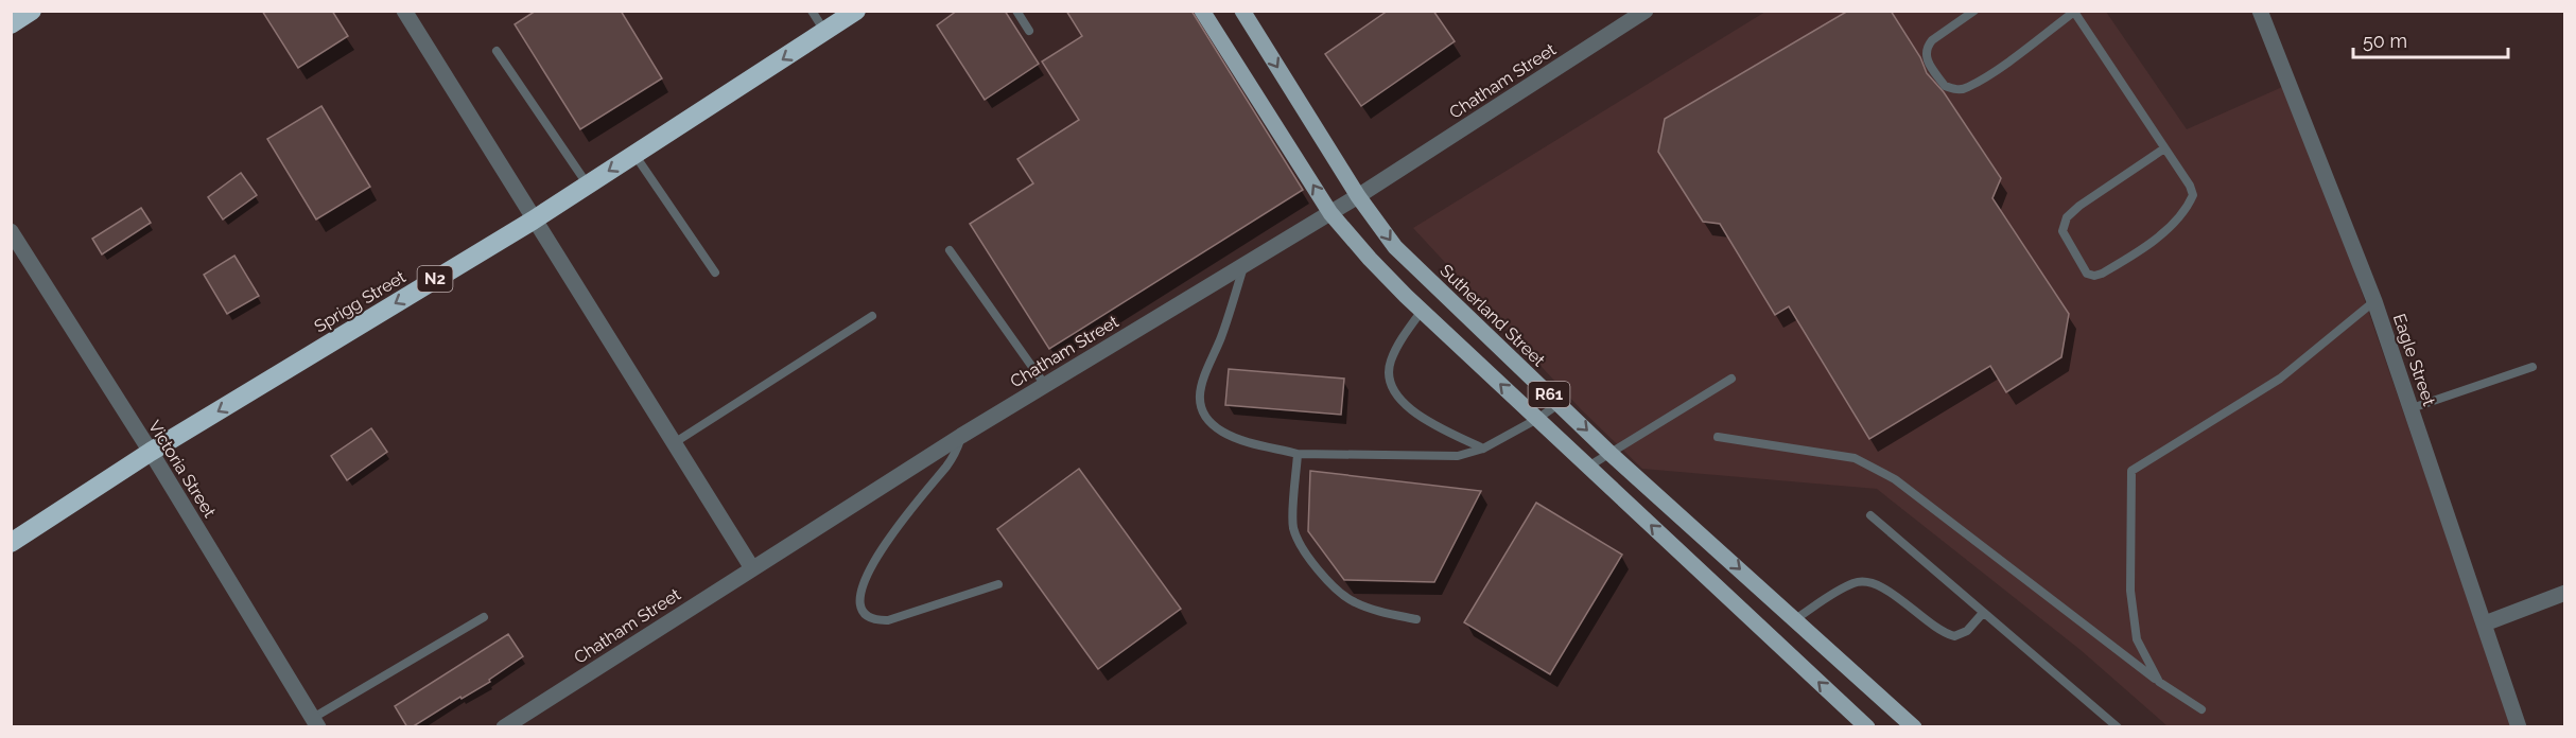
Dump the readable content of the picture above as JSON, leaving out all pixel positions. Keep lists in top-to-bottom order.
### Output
{
  "streets": {
    "highway": ["N2", "Sprigg Street"],
    "main road": ["Sutherland Street", "R61"],
    "street": ["Chatham Street", "Eagle Street", "Victoria Street"]
  },
  "crossings": [
    ["Chatham Street", "Sutherland Street"],
    ["Chatham Street", "R61"],
    ["Sprigg Street", "Victoria Street"]
  ],
  "one_way": ["Sprigg Street"],
  "scale_bar": "50 m"
}
